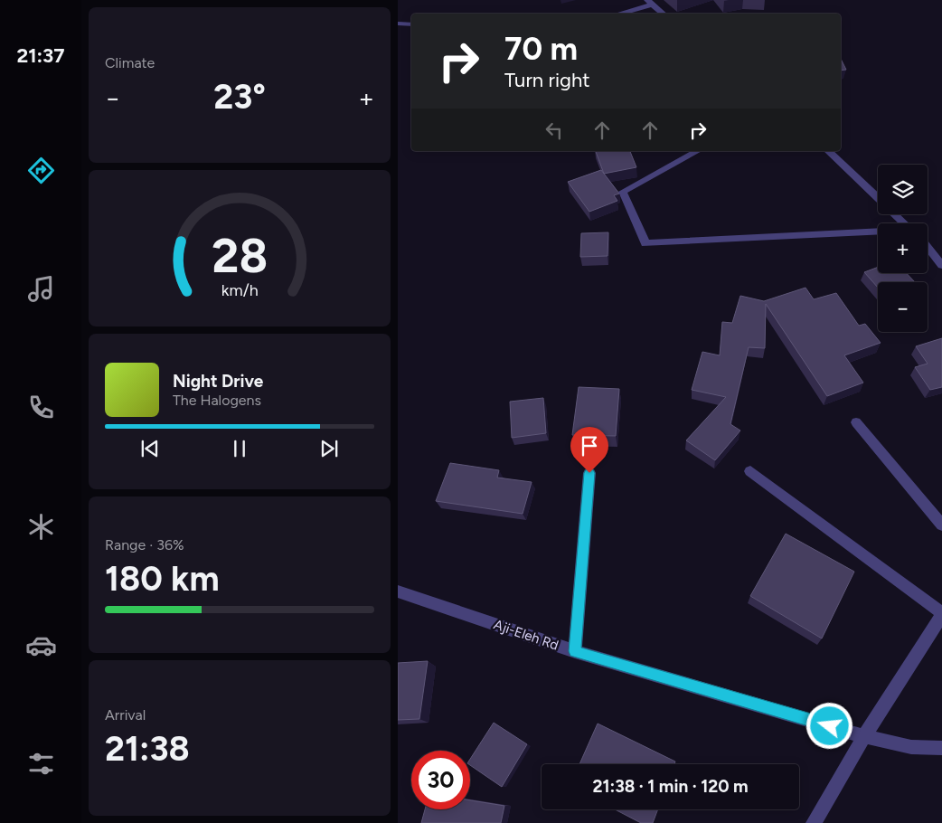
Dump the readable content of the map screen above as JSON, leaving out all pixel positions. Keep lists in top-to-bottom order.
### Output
{
  "streets": {
    "street": ["Aji-Eleh Rd"]
  },
  "page": {
    "tabs": "21:37",
    "tile": [
      "Climate",
      ["Range · 36%", "180 km"],
      ["Arrival", "21:38"]
    ],
    "turn": ["70 m", "Turn right"],
    "heat": ["−", "23°", "+"],
    "map_buttons": ["+", "−"],
    "song": ["Night Drive", "The Halogens"],
    "limit": "30",
    "trip": "21:38 · 1 min · 120 m",
    "gauge": ["28", "km/h"]
  }
}
